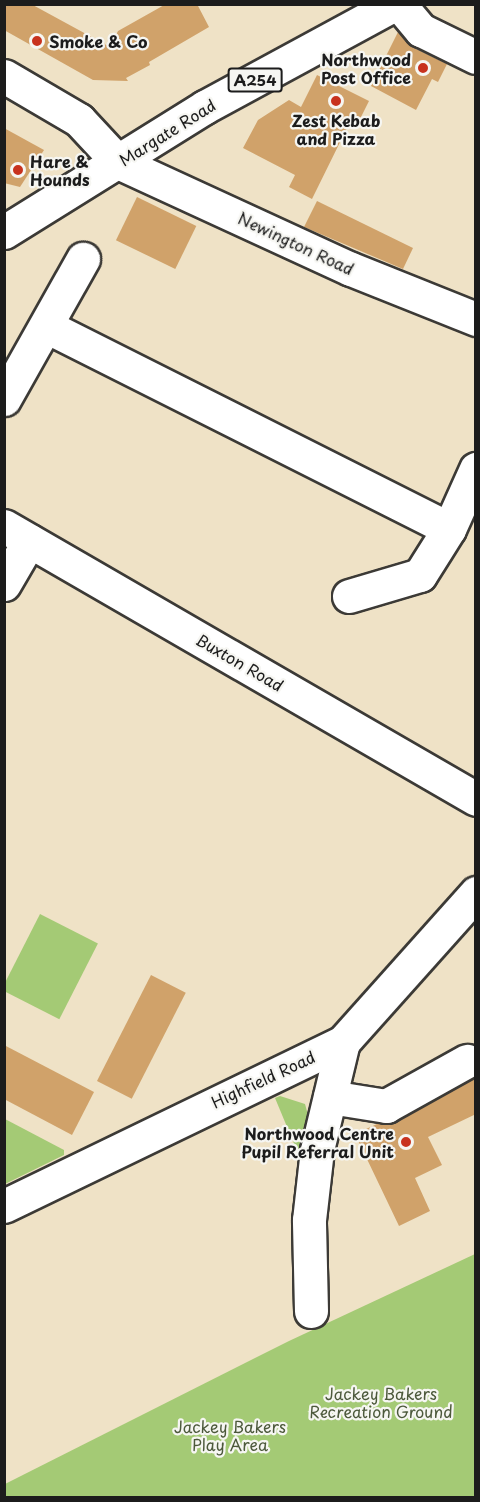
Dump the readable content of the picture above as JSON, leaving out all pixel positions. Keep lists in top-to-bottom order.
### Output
{
  "streets": {
    "street": [
      "A254",
      "Margate Road",
      "Newington Road",
      "Buxton Road",
      "Highfield Road"
    ]
  },
  "crossings": [
    ["Margate Road", "Newington Road"]
  ],
  "parks": ["Jackey Bakers Recreation Ground", "Jackey Bakers Play Area"],
  "places": [
    "Smoke & Co",
    "Northwood Post Office",
    "Zest Kebab and Pizza",
    "Hare & Hounds",
    "Northwood Centre Pupil Referral Unit"
  ]
}
